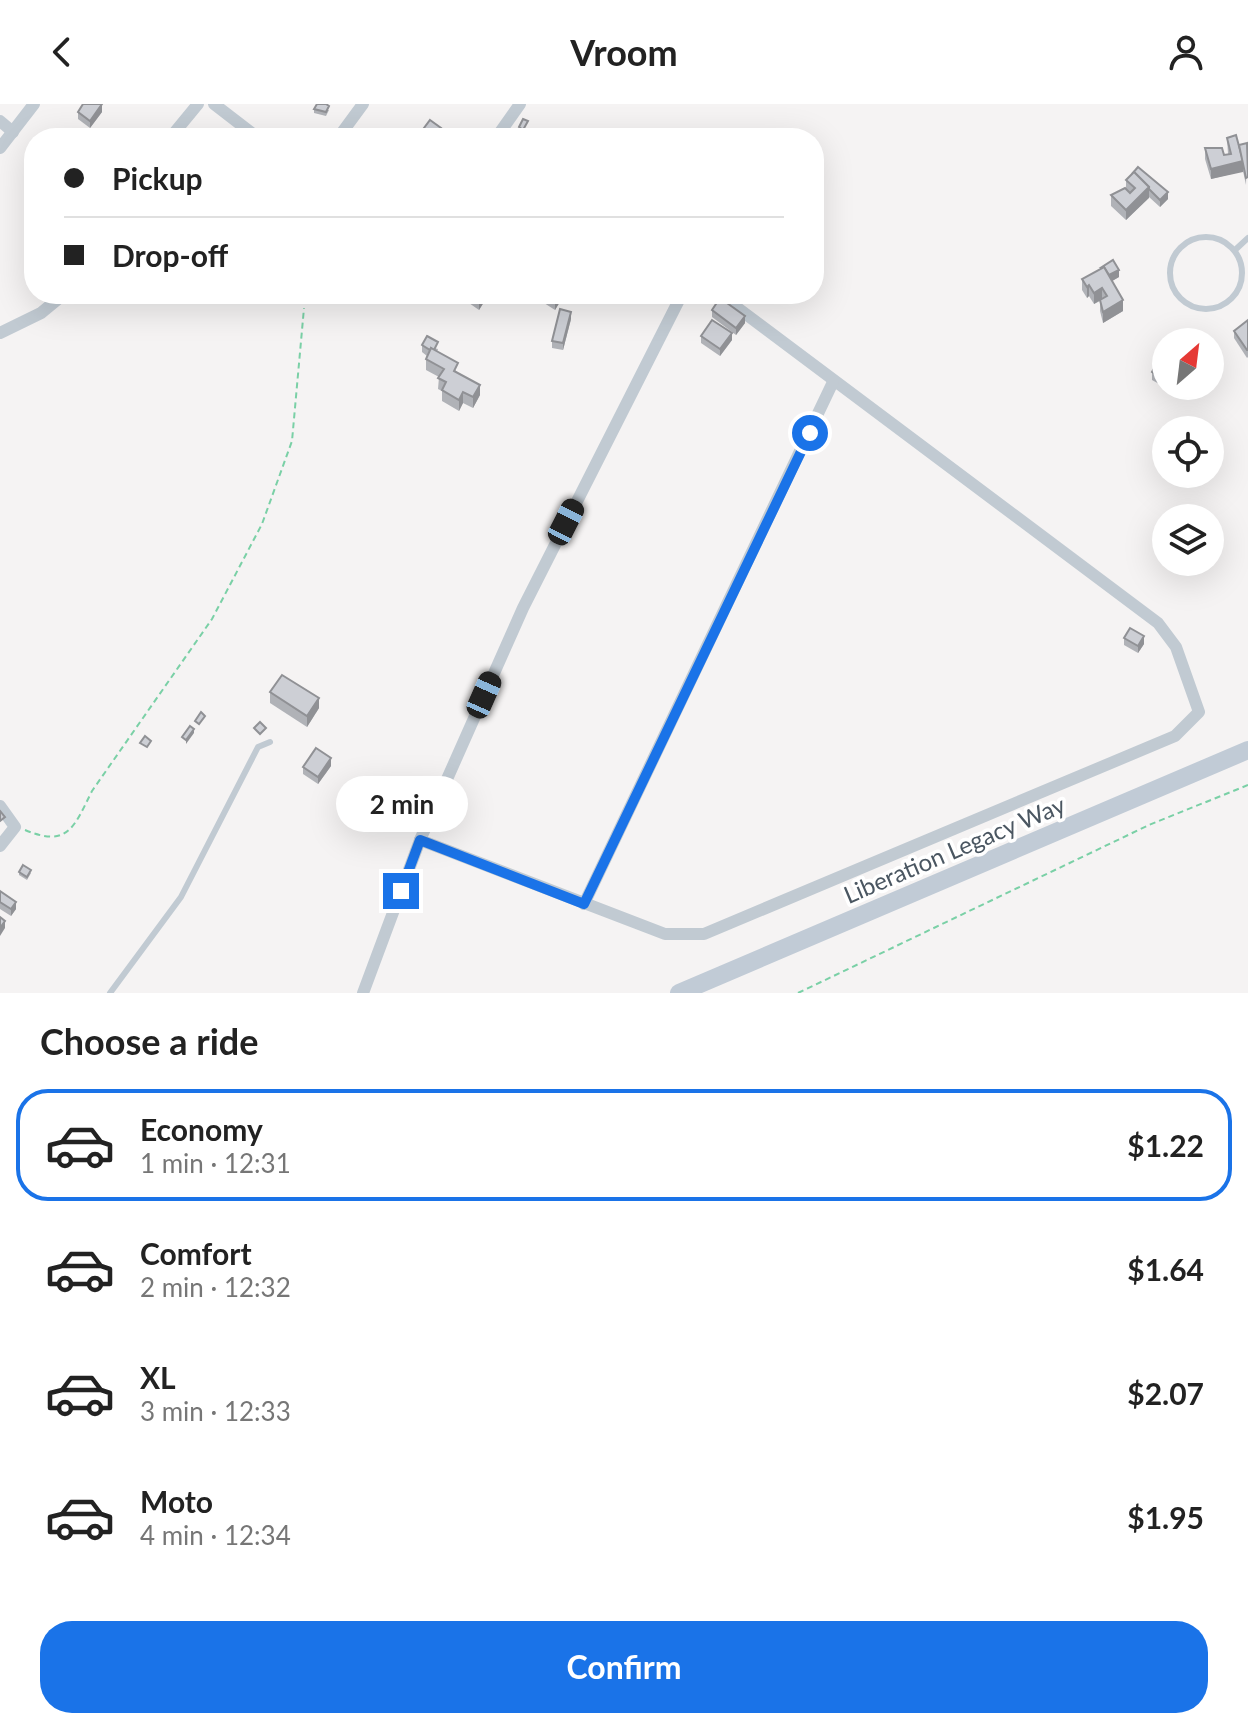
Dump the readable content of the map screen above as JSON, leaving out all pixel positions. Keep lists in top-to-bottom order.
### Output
{
  "streets": {
    "main road": ["Liberation Legacy Way"]
  },
  "north": "top right",
  "page": {
    "header": "Vroom",
    "banner": ["Pickup", "Drop-off"],
    "bubble": "2 min",
    "heading": "Choose a ride",
    "list": [
      {
        "name": "Economy",
        "note": "1 min · 12:31",
        "value": "$1.22"
      },
      {
        "name": "Comfort",
        "note": "2 min · 12:32",
        "value": "$1.64"
      },
      {
        "name": "XL",
        "note": "3 min · 12:33",
        "value": "$2.07"
      },
      {
        "name": "Moto",
        "note": "4 min · 12:34",
        "value": "$1.95"
      }
    ],
    "buttons": "Confirm"
  }
}
